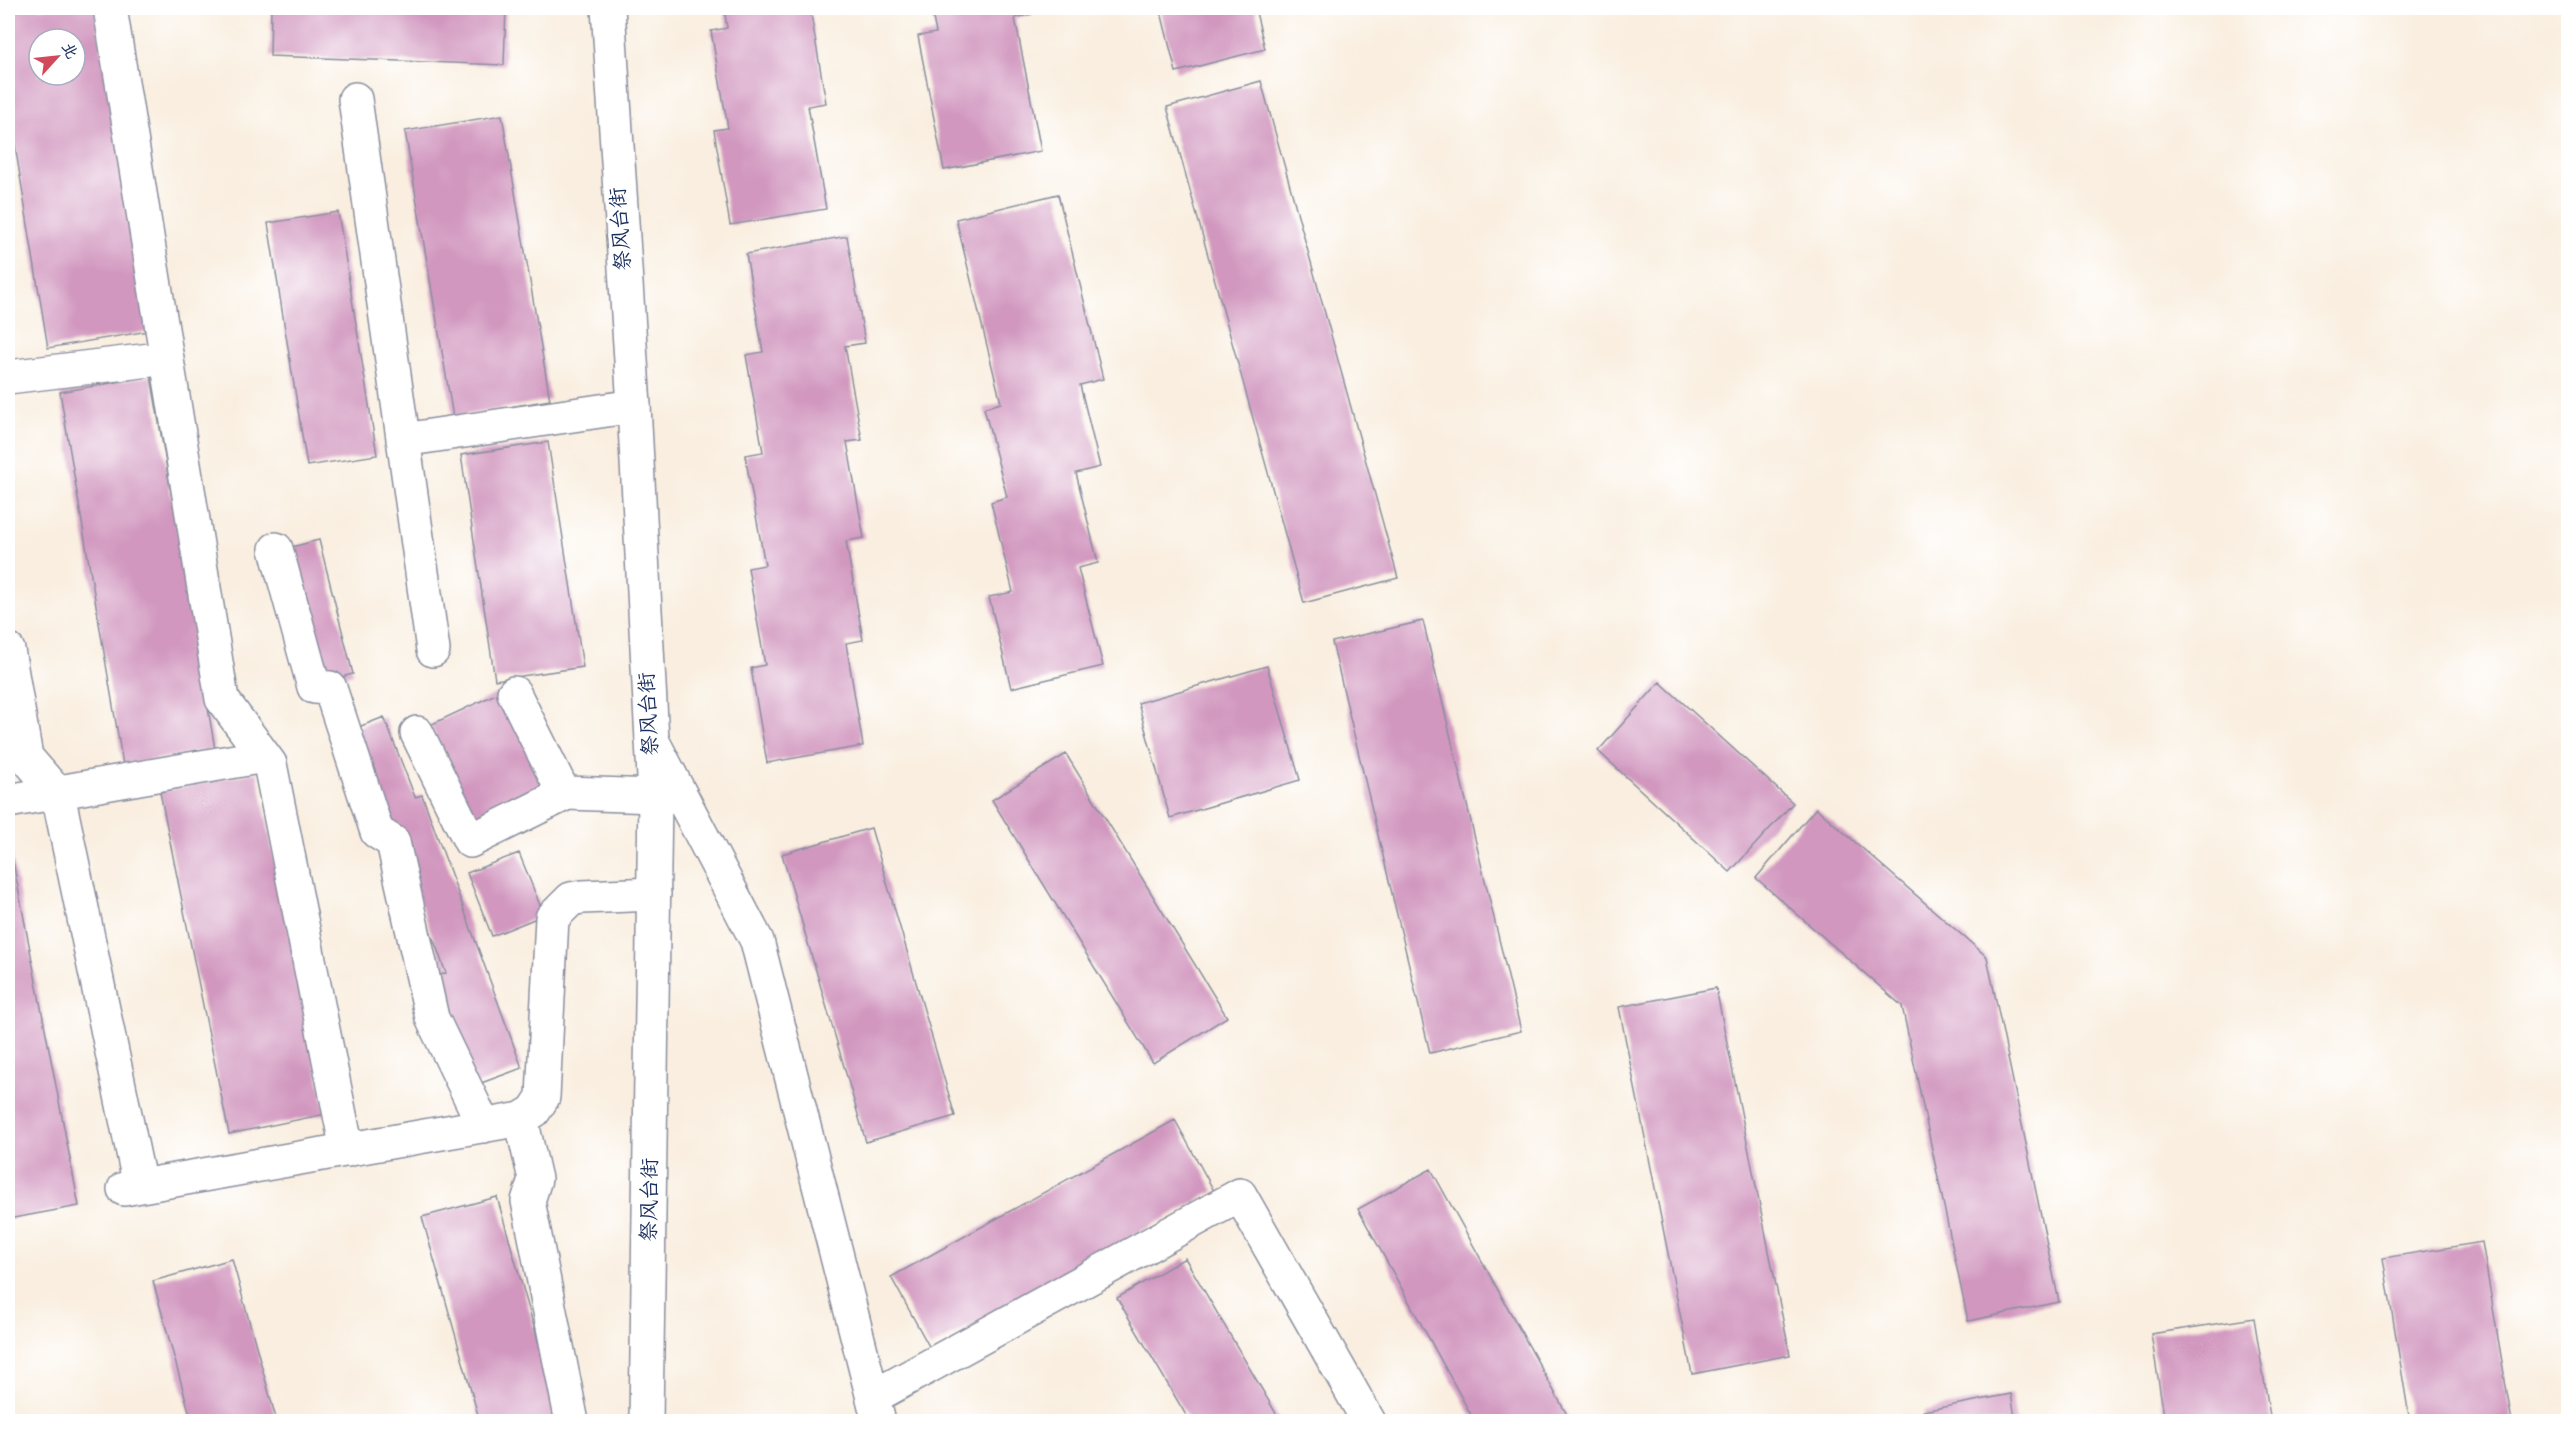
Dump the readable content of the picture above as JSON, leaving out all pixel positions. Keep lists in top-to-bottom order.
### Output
{
  "streets": {
    "street": ["祭风台街"]
  },
  "north": "top right"
}
